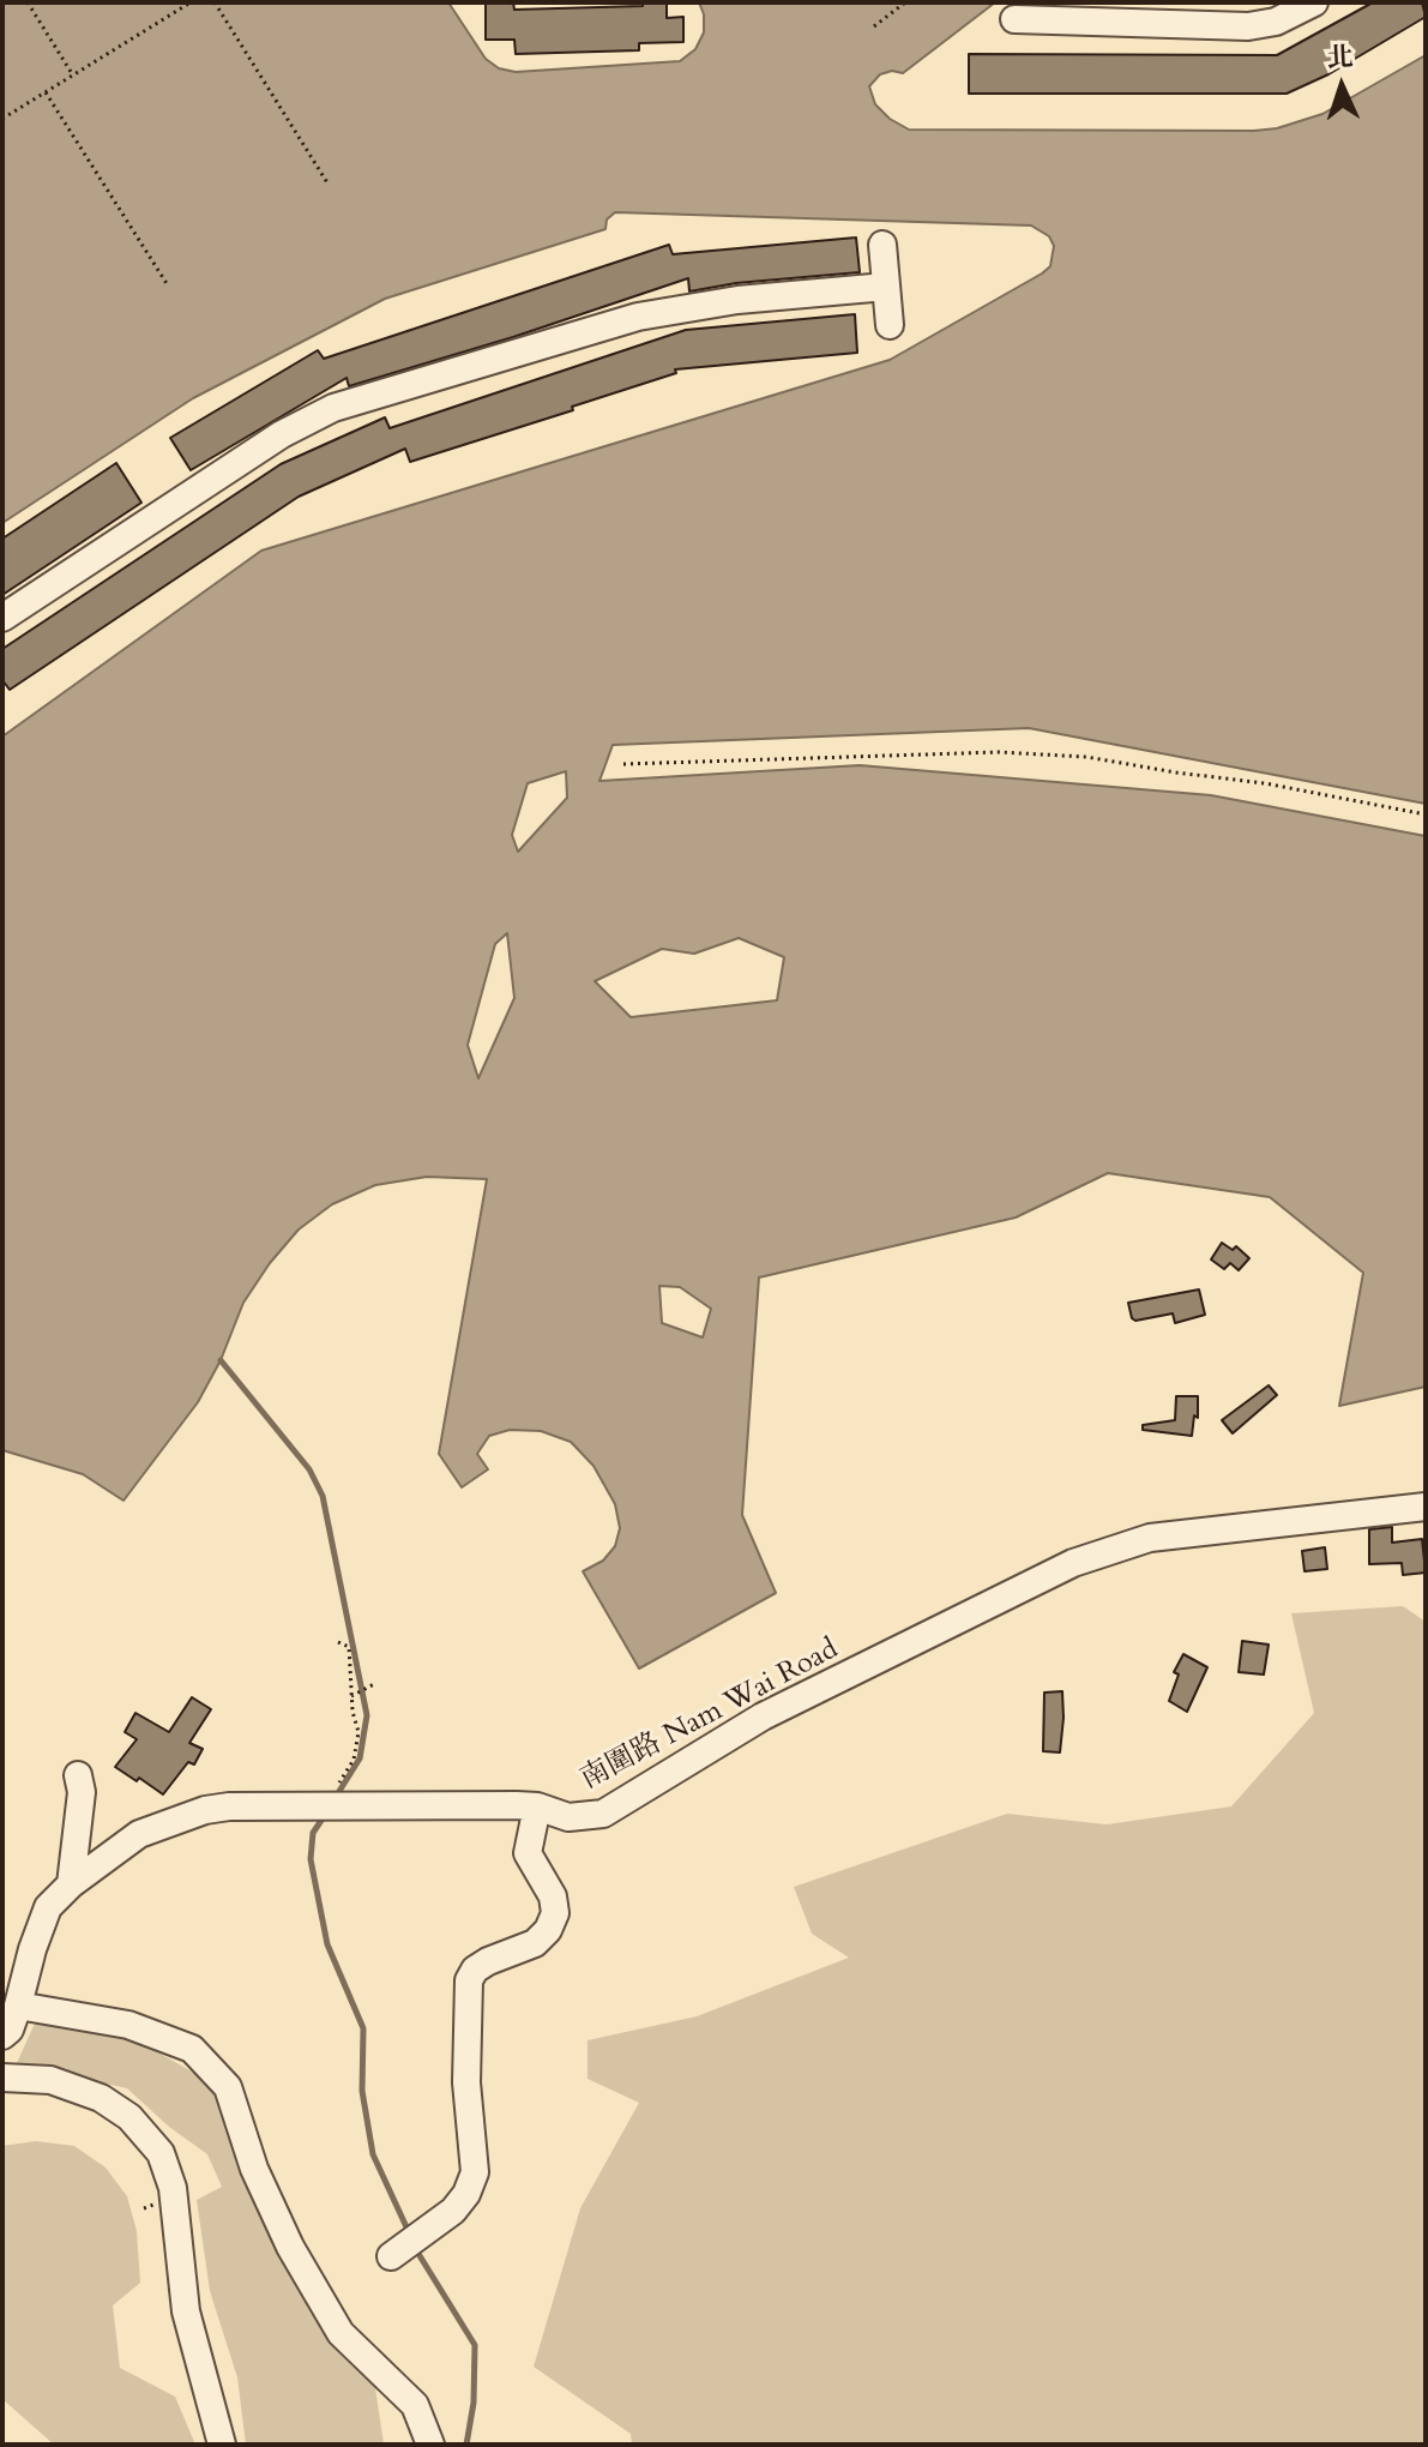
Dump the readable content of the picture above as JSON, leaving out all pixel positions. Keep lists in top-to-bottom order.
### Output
{
  "streets": {
    "street": ["南圍路 Nam Wai Road"]
  },
  "north": "top"
}
